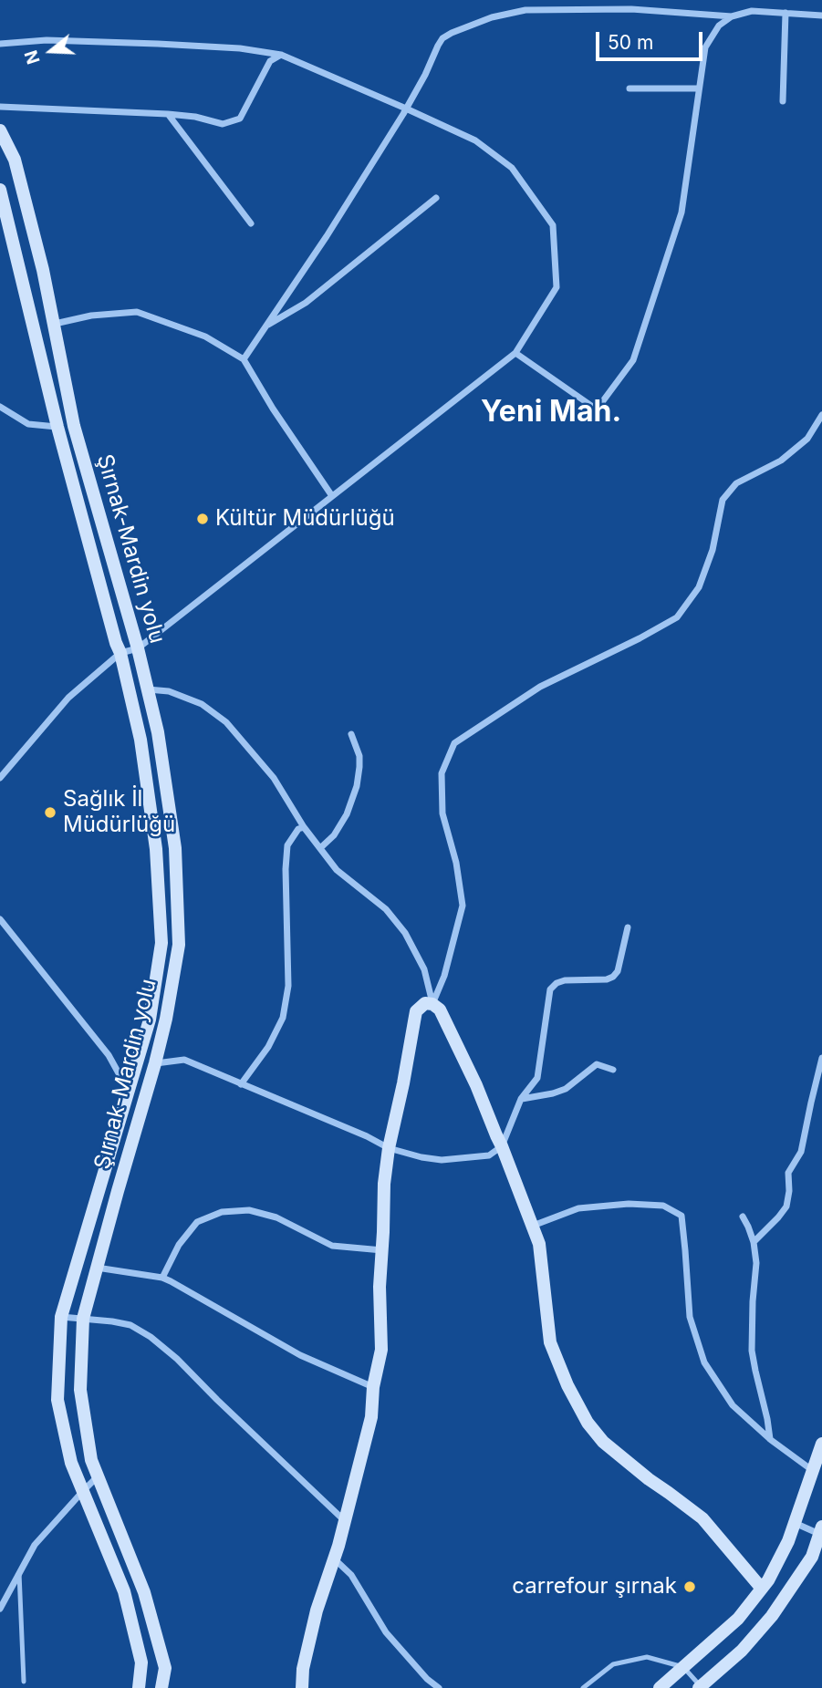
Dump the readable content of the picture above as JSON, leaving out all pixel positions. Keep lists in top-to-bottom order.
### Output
{
  "streets": {
    "street": ["Şırnak-Mardin yolu"]
  },
  "districts": ["Yeni Mah."],
  "places": ["Kültür Müdürlüğü", "Sağlık İl Müdürlüğü", "carrefour şırnak"],
  "scale_bar": "50 m",
  "north": "left"
}
